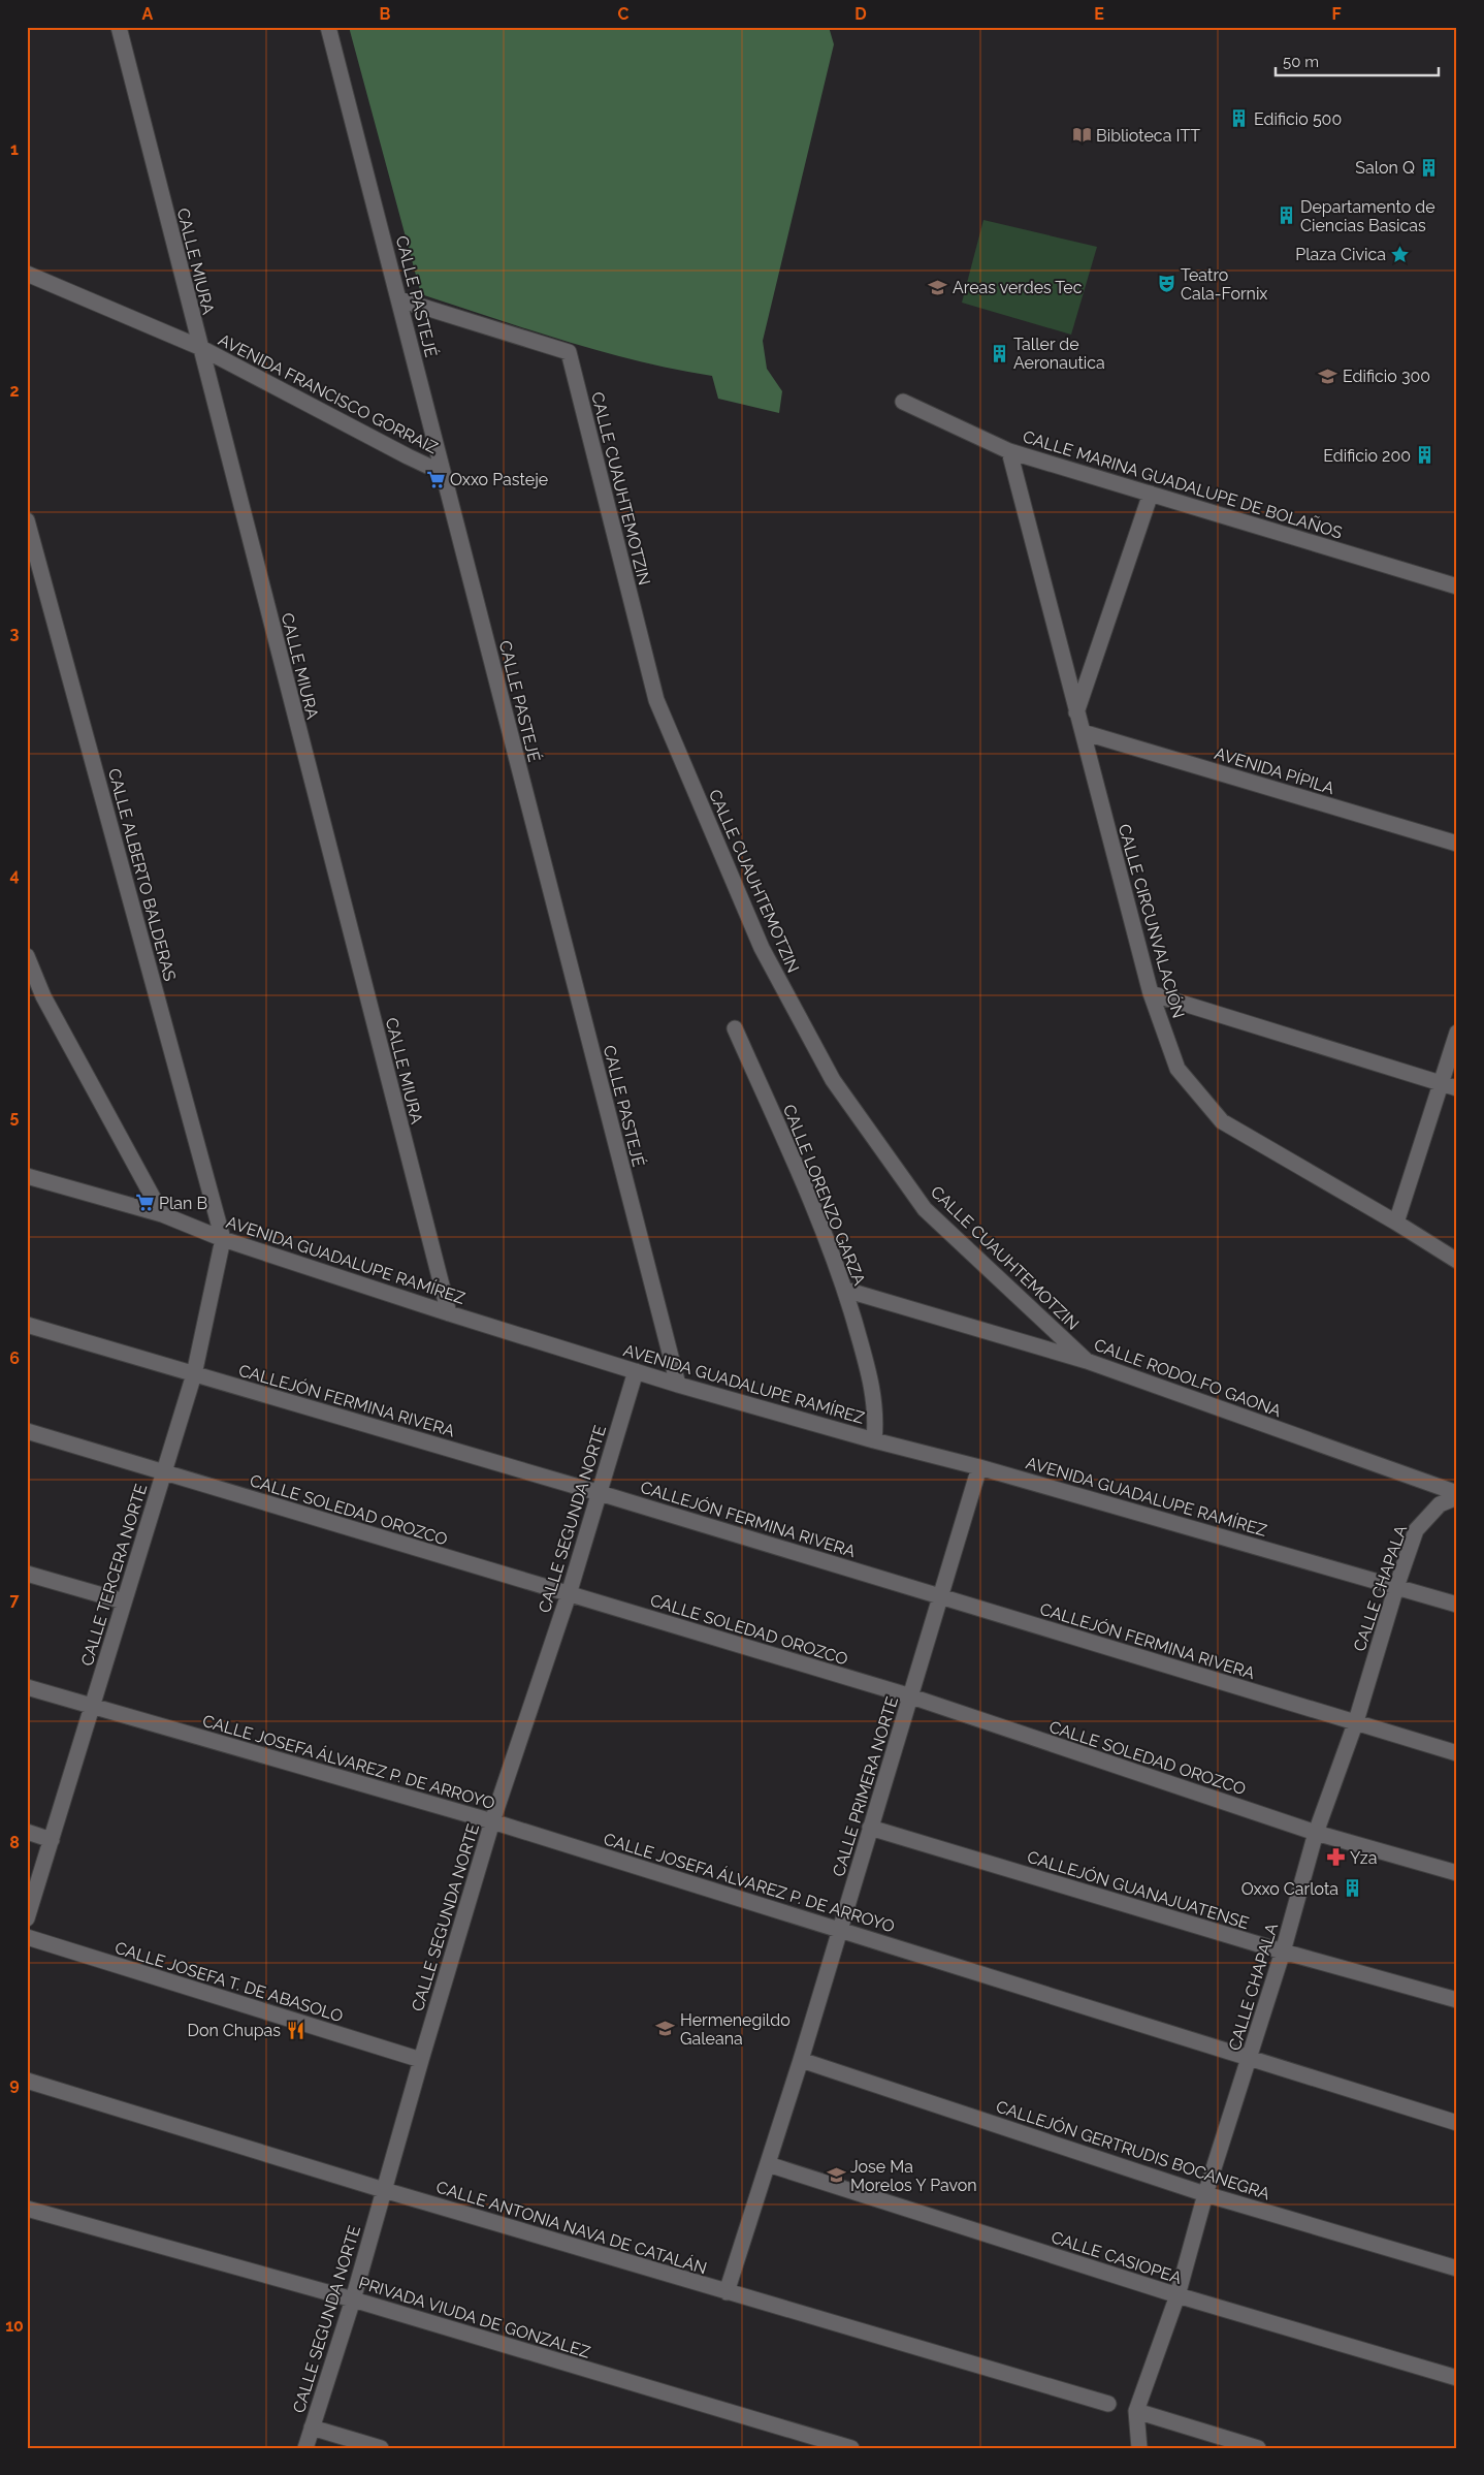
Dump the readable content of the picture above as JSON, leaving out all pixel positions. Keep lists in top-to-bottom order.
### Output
{
  "streets": {
    "street": [
      "CALLE MIURA",
      "CALLE PASTEJÉ",
      "AVENIDA FRANCISCO GORRAIZ",
      "CALLE MARINA GUADALUPE DE BOLAÑOS",
      "CALLE CUAUHTEMOTZIN",
      "AVENIDA PÍPILA",
      "CALLE ALBERTO BALDERAS",
      "CALLE CIRCUNVALACIÓN",
      "CALLE LORENZO GARZA",
      "AVENIDA GUADALUPE RAMÍREZ",
      "CALLE RODOLFO GAONA",
      "CALLEJÓN FERMINA RIVERA",
      "CALLE SOLEDAD OROZCO",
      "CALLE SEGUNDA NORTE",
      "CALLE TERCERA NORTE",
      "CALLE CHAPALA",
      "CALLE JOSEFA ÁLVAREZ P. DE ARROYO",
      "CALLE PRIMERA NORTE",
      "CALLEJÓN GUANAJUATENSE",
      "CALLE JOSEFA T. DE ABASOLO",
      "CALLEJÓN GERTRUDIS BOCANEGRA",
      "CALLE ANTONIA NAVA DE CATALÁN",
      "CALLE CASIOPEA",
      "PRIVADA VIUDA DE GONZALEZ"
    ]
  },
  "crossings": [
    ["CALLE MIURA", "AVENIDA FRANCISCO GORRAIZ"],
    ["CALLE MIURA", "AVENIDA GUADALUPE RAMÍREZ"],
    ["CALLE PASTEJÉ", "AVENIDA FRANCISCO GORRAIZ"],
    ["CALLE PASTEJÉ", "CALLE CUAUHTEMOTZIN"],
    ["CALLE PASTEJÉ", "AVENIDA GUADALUPE RAMÍREZ"],
    ["CALLE MARINA GUADALUPE DE BOLAÑOS", "CALLE CIRCUNVALACIÓN"],
    ["CALLE CUAUHTEMOTZIN", "CALLE RODOLFO GAONA"],
    ["AVENIDA PÍPILA", "CALLE CIRCUNVALACIÓN"],
    ["CALLE ALBERTO BALDERAS", "AVENIDA GUADALUPE RAMÍREZ"],
    ["CALLE ALBERTO BALDERAS", "CALLE TERCERA NORTE"],
    ["CALLE LORENZO GARZA", "AVENIDA GUADALUPE RAMÍREZ"],
    ["CALLE LORENZO GARZA", "CALLE RODOLFO GAONA"],
    ["AVENIDA GUADALUPE RAMÍREZ", "CALLE SEGUNDA NORTE"],
    ["AVENIDA GUADALUPE RAMÍREZ", "CALLE TERCERA NORTE"],
    ["AVENIDA GUADALUPE RAMÍREZ", "CALLE CHAPALA"],
    ["AVENIDA GUADALUPE RAMÍREZ", "CALLE PRIMERA NORTE"],
    ["CALLE RODOLFO GAONA", "CALLE CHAPALA"],
    ["CALLEJÓN FERMINA RIVERA", "CALLE SEGUNDA NORTE"],
    ["CALLEJÓN FERMINA RIVERA", "CALLE TERCERA NORTE"],
    ["CALLEJÓN FERMINA RIVERA", "CALLE CHAPALA"],
    ["CALLEJÓN FERMINA RIVERA", "CALLE PRIMERA NORTE"],
    ["CALLE SOLEDAD OROZCO", "CALLE SEGUNDA NORTE"],
    ["CALLE SOLEDAD OROZCO", "CALLE TERCERA NORTE"],
    ["CALLE SOLEDAD OROZCO", "CALLE CHAPALA"],
    ["CALLE SOLEDAD OROZCO", "CALLE PRIMERA NORTE"],
    ["CALLE SEGUNDA NORTE", "CALLE JOSEFA ÁLVAREZ P. DE ARROYO"],
    ["CALLE SEGUNDA NORTE", "CALLE JOSEFA T. DE ABASOLO"],
    ["CALLE SEGUNDA NORTE", "CALLE ANTONIA NAVA DE CATALÁN"],
    ["CALLE SEGUNDA NORTE", "PRIVADA VIUDA DE GONZALEZ"],
    ["CALLE TERCERA NORTE", "CALLE JOSEFA ÁLVAREZ P. DE ARROYO"],
    ["CALLE CHAPALA", "CALLE JOSEFA ÁLVAREZ P. DE ARROYO"],
    ["CALLE CHAPALA", "CALLEJÓN GUANAJUATENSE"],
    ["CALLE CHAPALA", "CALLEJÓN GERTRUDIS BOCANEGRA"],
    ["CALLE CHAPALA", "CALLE CASIOPEA"],
    ["CALLE JOSEFA ÁLVAREZ P. DE ARROYO", "CALLE PRIMERA NORTE"],
    ["CALLE PRIMERA NORTE", "CALLEJÓN GUANAJUATENSE"],
    ["CALLE PRIMERA NORTE", "CALLEJÓN GERTRUDIS BOCANEGRA"],
    ["CALLE PRIMERA NORTE", "CALLE ANTONIA NAVA DE CATALÁN"],
    ["CALLE PRIMERA NORTE", "CALLE CASIOPEA"]
  ],
  "places": {
    "building": [
      "Edificio 500",
      "Salon Q",
      "Departamento de Ciencias Basicas",
      "Taller de Aeronautica",
      "Edificio 200",
      "Oxxo Carlota"
    ],
    "library": ["Biblioteca ITT"],
    "place": ["Plaza Civica"],
    "theatre": ["Teatro Cala-Fornix"],
    "school or university": [
      "Areas verdes Tec",
      "Edificio 300",
      "Hermenegildo Galeana",
      "Jose Ma Morelos Y Pavon"
    ],
    "supermarket": ["Oxxo Pasteje", "Plan B"],
    "pharmacy": ["Yza"],
    "restaurant": ["Don Chupas"]
  },
  "scale_bar": "50 m",
  "grid": {
    "columns": [
      "A",
      "B",
      "C",
      "D",
      "E",
      "F"
    ],
    "rows": [
      "1",
      "2",
      "3",
      "4",
      "5",
      "6",
      "7",
      "8",
      "9",
      "10"
    ]
  }
}
